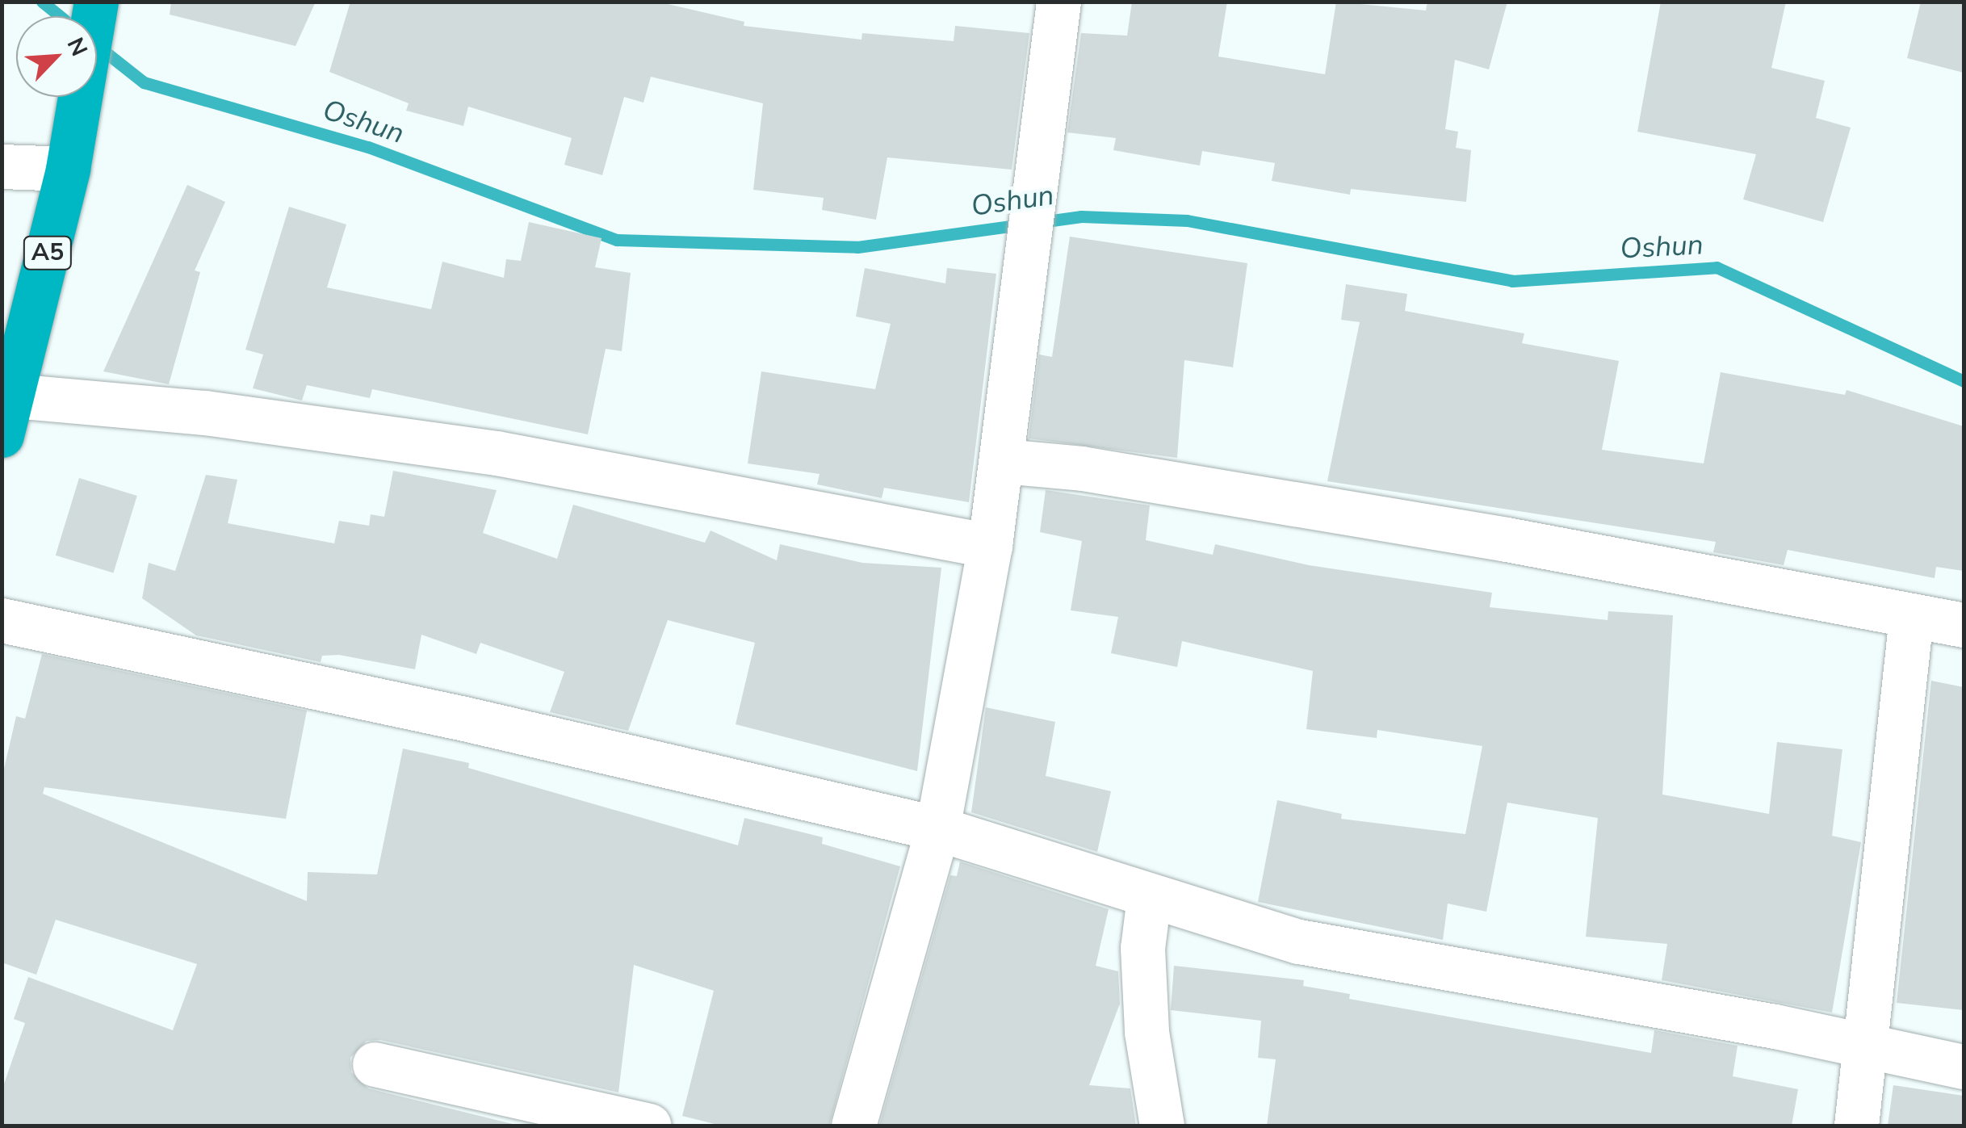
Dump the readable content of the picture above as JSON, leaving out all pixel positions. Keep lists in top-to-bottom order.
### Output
{
  "streets": {
    "highway": ["A5"]
  },
  "water": ["Oshun"],
  "north": "top right"
}
